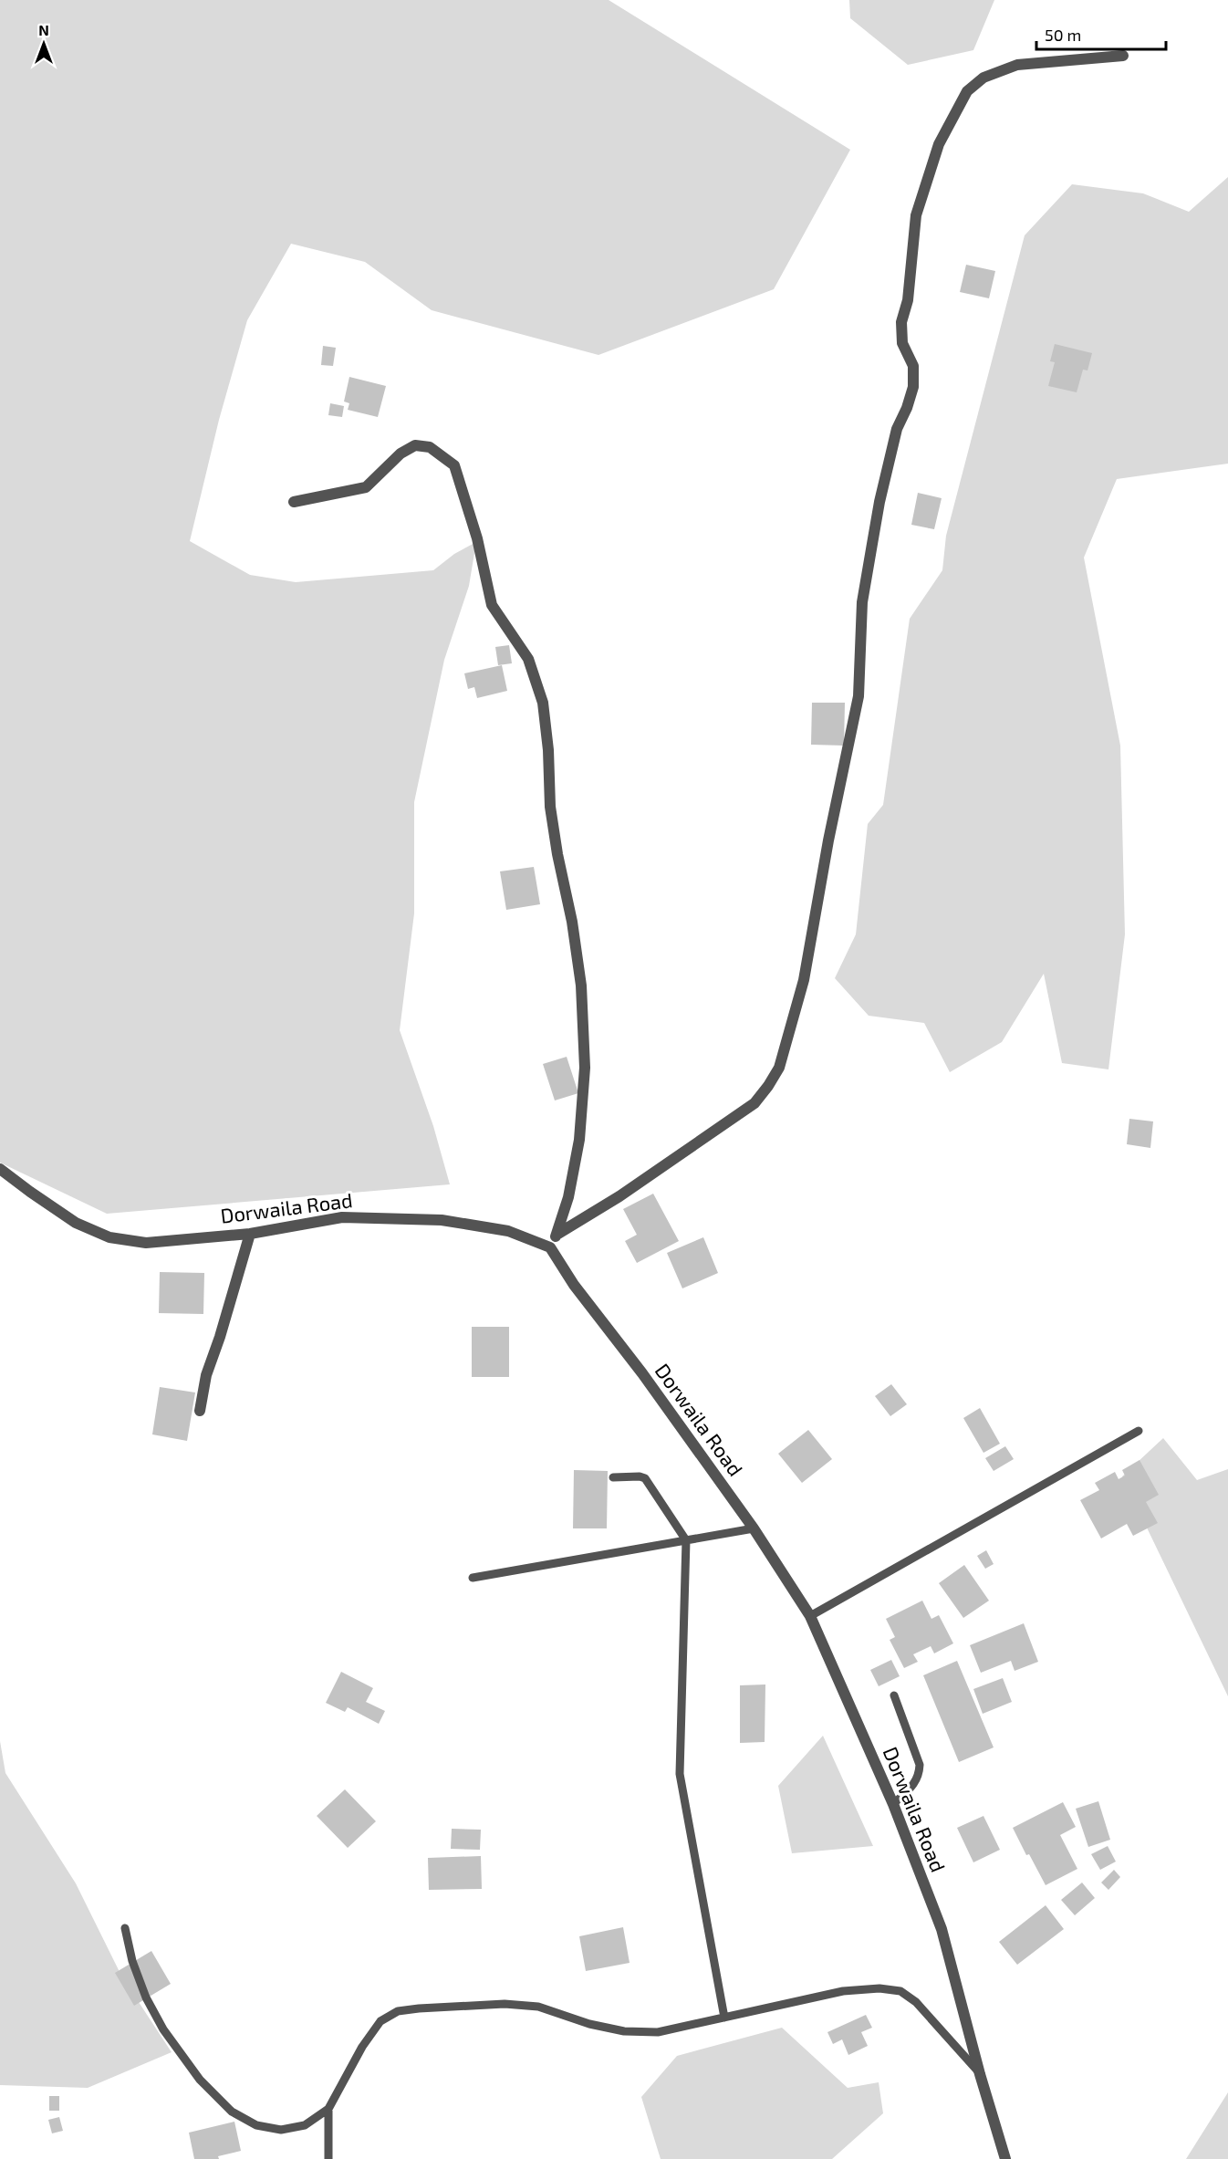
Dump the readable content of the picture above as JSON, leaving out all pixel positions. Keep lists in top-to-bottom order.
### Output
{
  "streets": {
    "street": ["Dorwaila Road"]
  },
  "scale_bar": "50 m",
  "north": "top"
}
